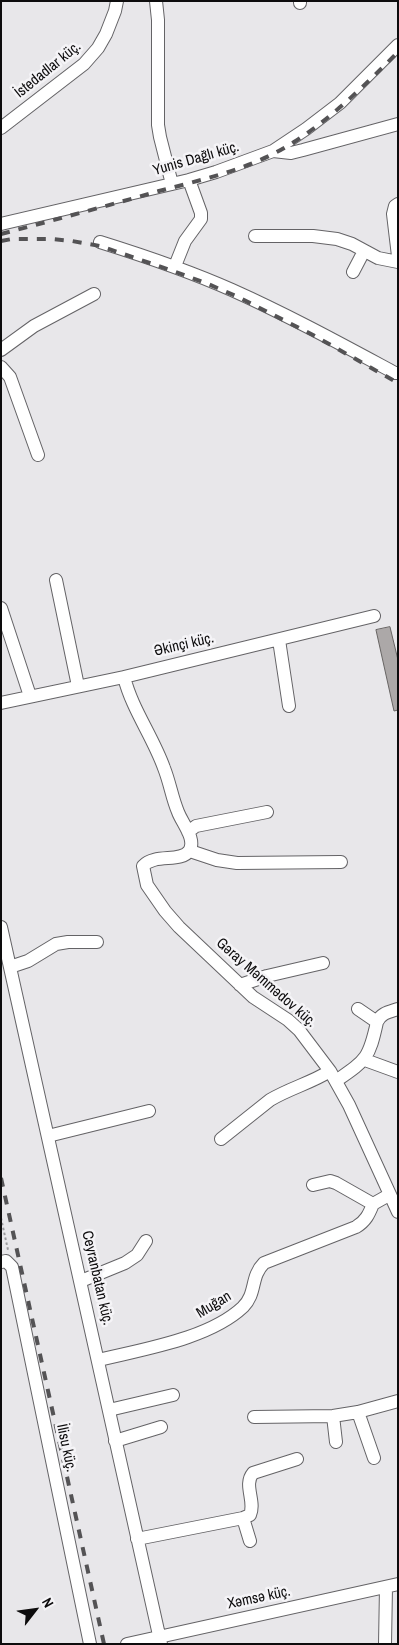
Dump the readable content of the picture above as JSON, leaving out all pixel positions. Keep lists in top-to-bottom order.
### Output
{
  "streets": {
    "street": [
      "İstedadlar küç.",
      "Yunis Dağlı küç.",
      "Əkinçi küç.",
      "Gəray Məmmədov küç.",
      "Ceyranbatan küç.",
      "Muğan",
      "İlisu küç.",
      "Xəmsə küç."
    ]
  },
  "crossings": [
    ["Ceyranbatan küç.", "Muğan"],
    ["Ceyranbatan küç.", "Xəmsə küç."]
  ],
  "north": "top right"
}
